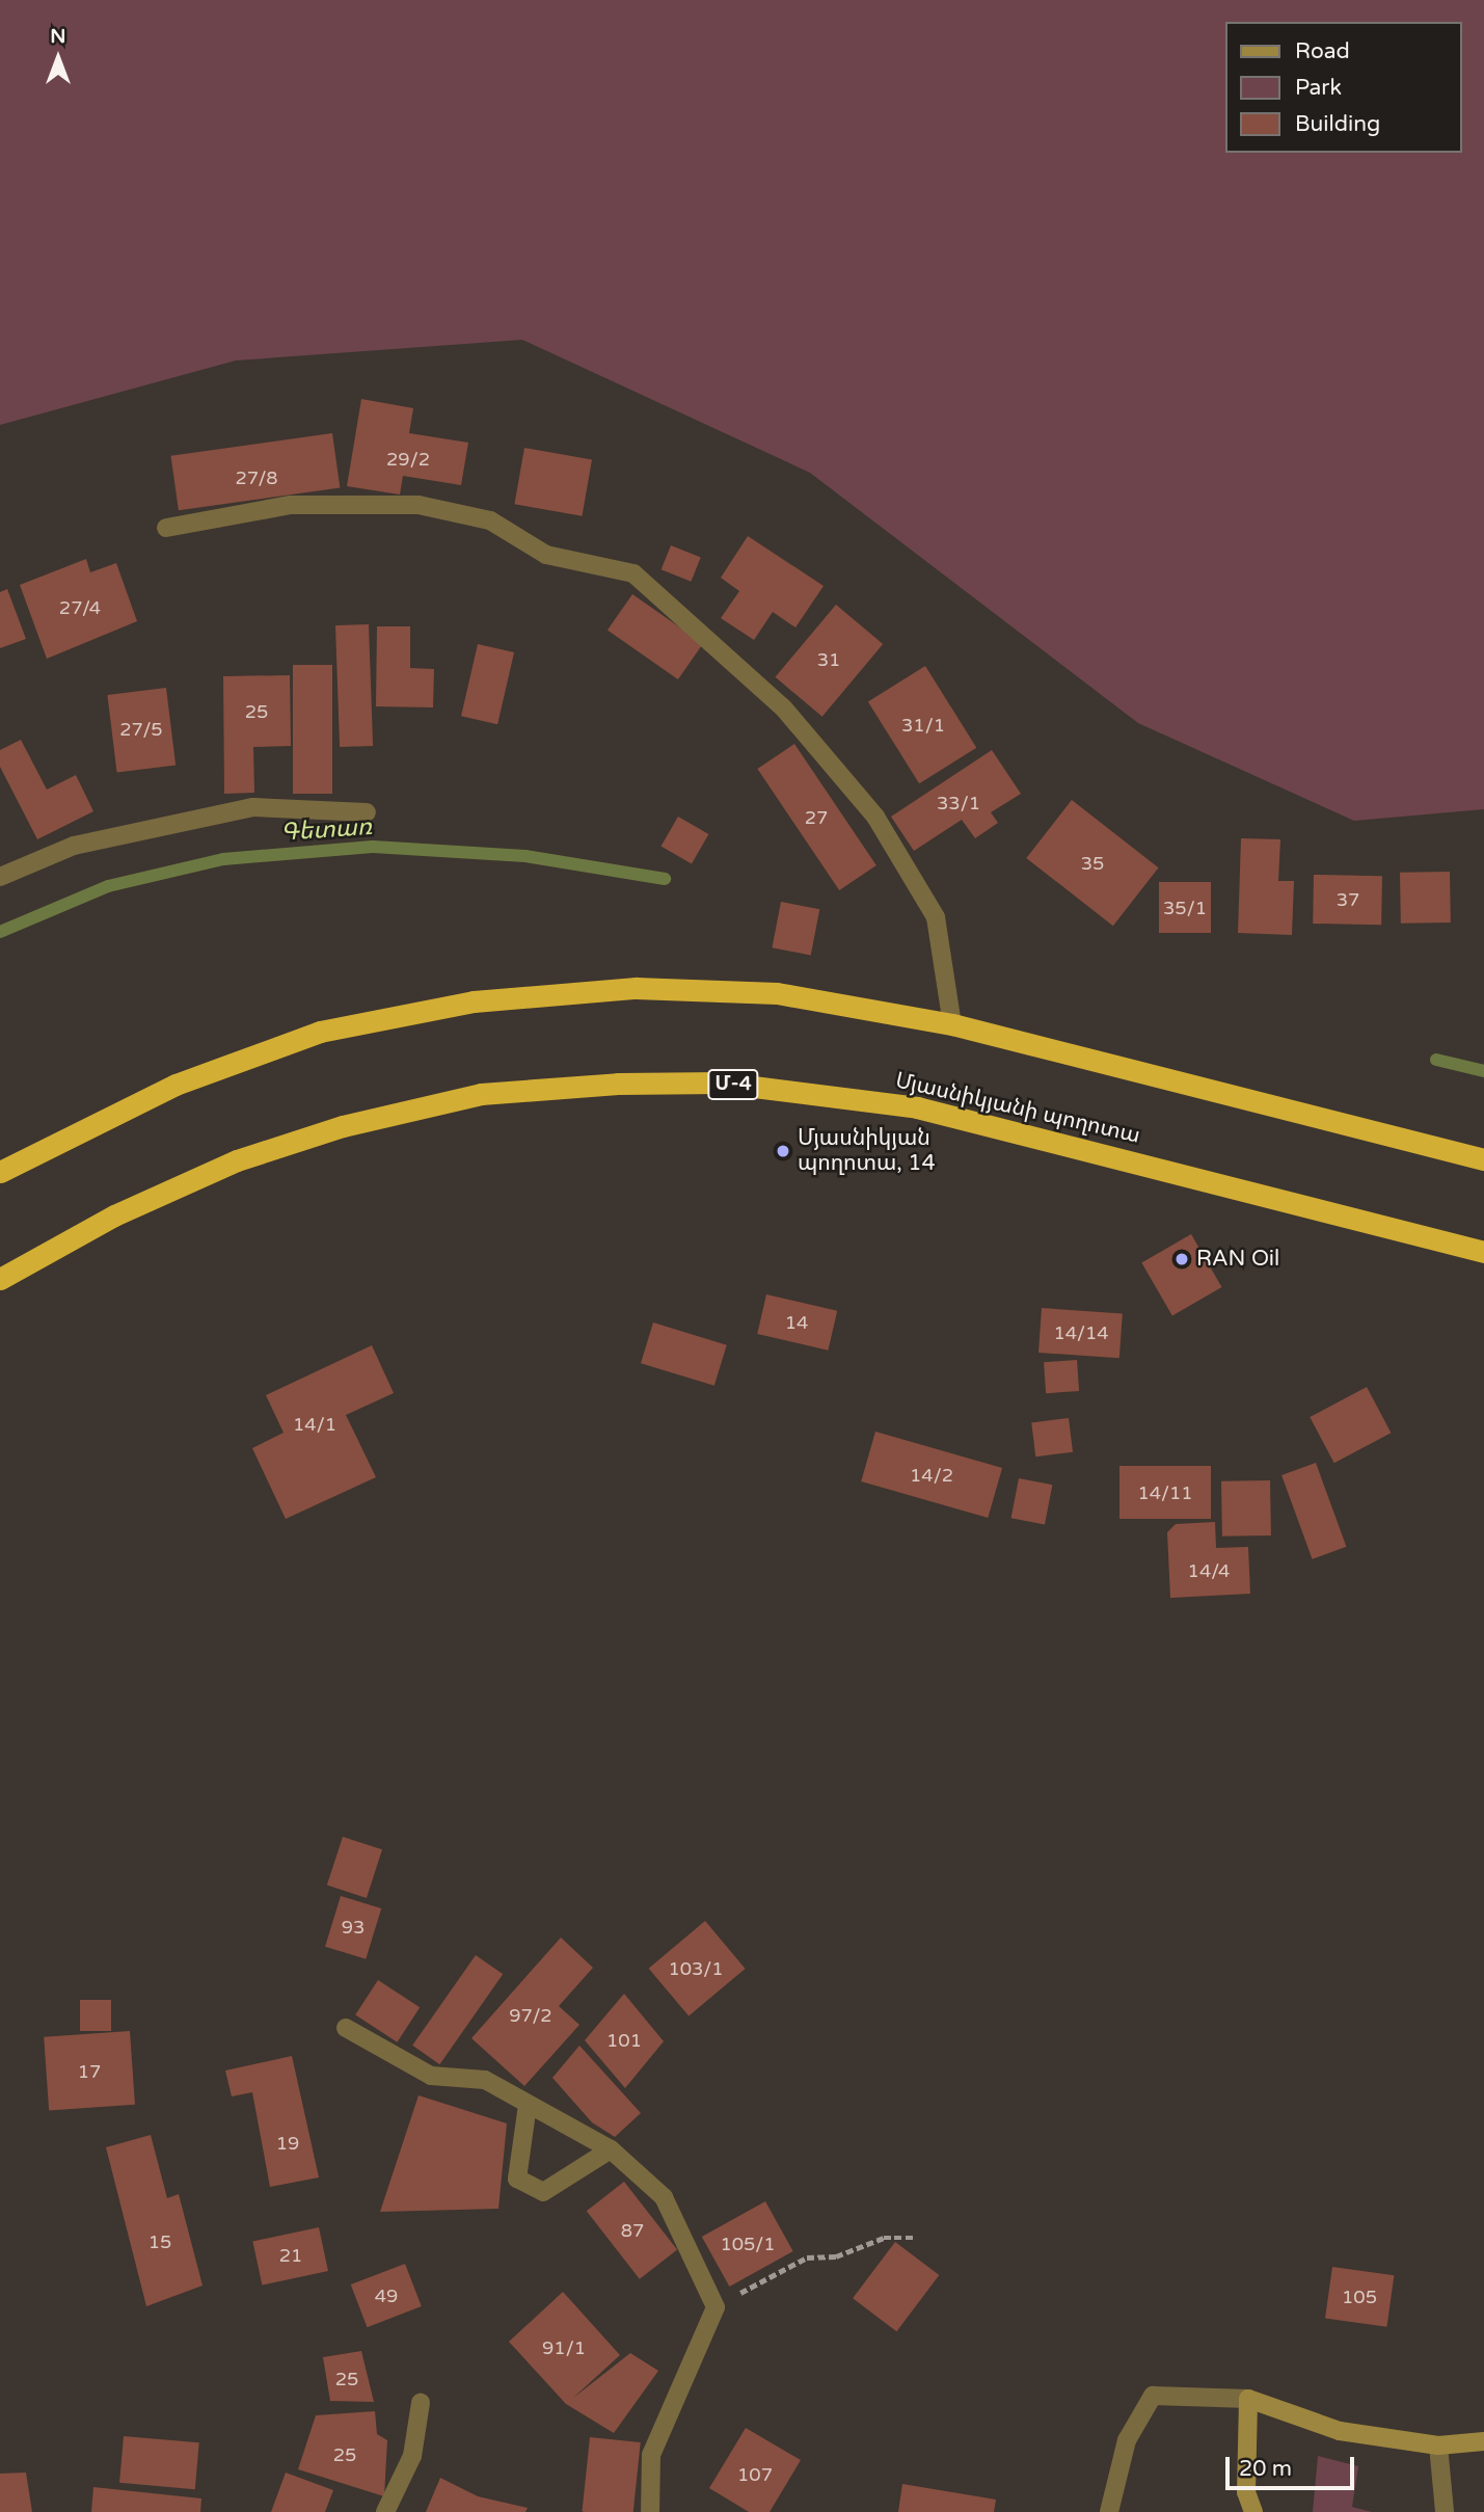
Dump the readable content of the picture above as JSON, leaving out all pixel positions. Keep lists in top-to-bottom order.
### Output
{
  "streets": {
    "highway": ["Մ-4", "Մյասնիկյանի պողոտա"]
  },
  "water": ["Գետառ"],
  "places": ["Մյասնիկյան պողոտա, 14", "RAN Oil"],
  "house_numbers": [
    "29/2",
    "27/8",
    "27/4",
    "31",
    "25",
    "31/1",
    "27/5",
    "33/1",
    "27",
    "35",
    "37",
    "35/1",
    "14",
    "14/14",
    "14/1",
    "14/2",
    "14/11",
    "14/4",
    "93",
    "103/1",
    "97/2",
    "101",
    "17",
    "19",
    "87",
    "15",
    "105/1",
    "21",
    "49",
    "105",
    "91/1",
    "25",
    "25",
    "107"
  ],
  "legend": ["Road", "Park", "Building"],
  "scale_bar": "20 m",
  "north": "top"
}
